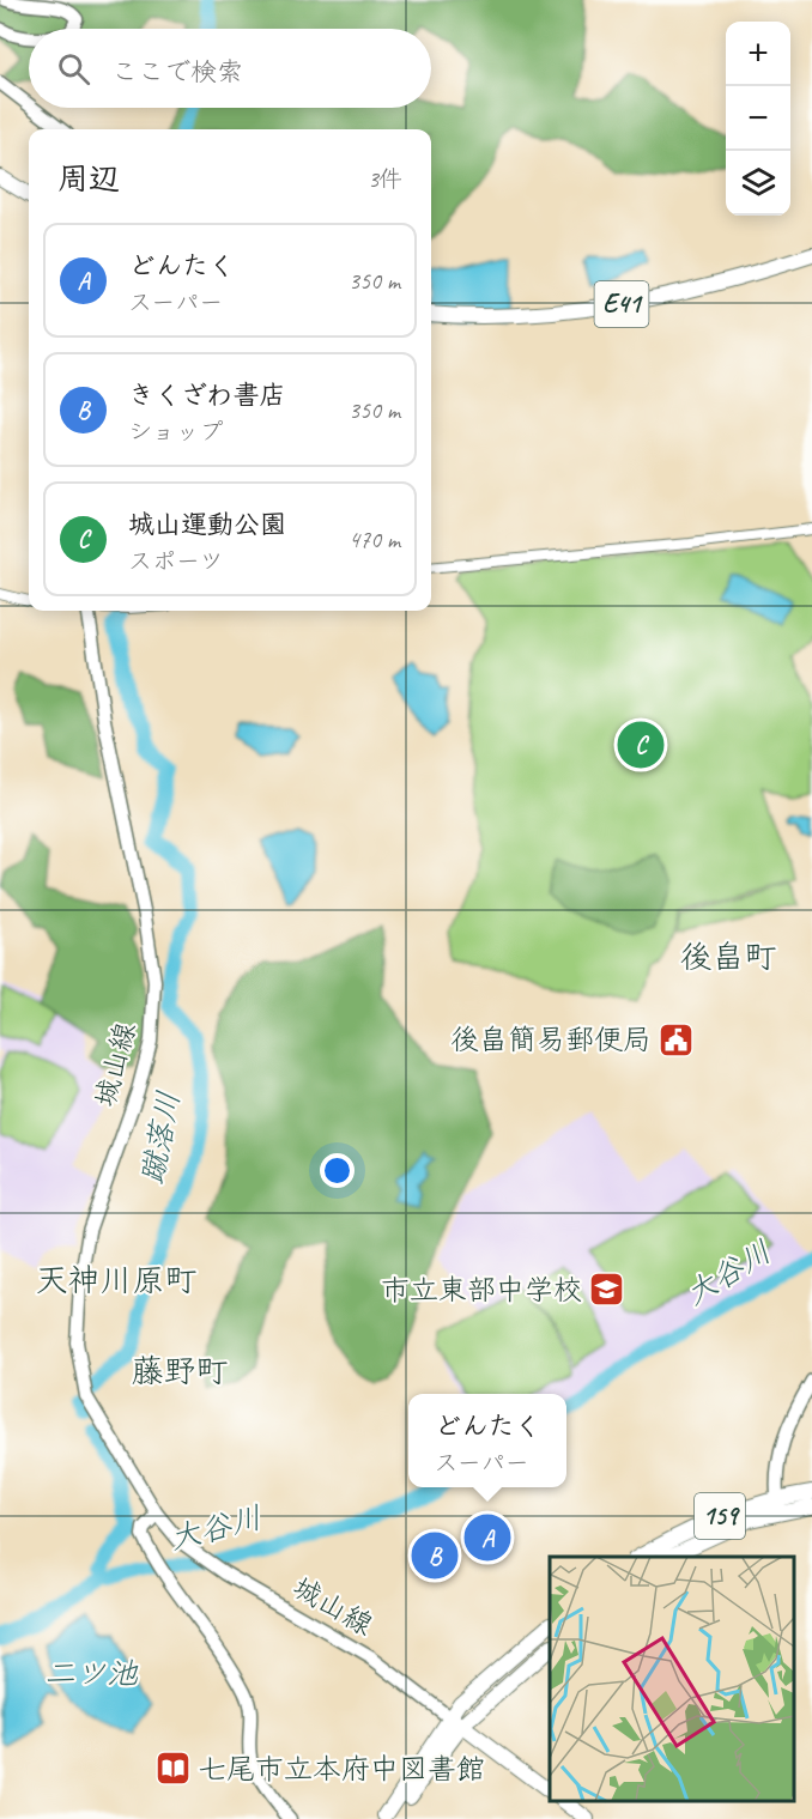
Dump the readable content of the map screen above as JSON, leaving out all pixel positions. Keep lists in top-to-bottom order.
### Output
{
  "streets": {
    "highway": ["E41", "159"],
    "main road": ["城山線"]
  },
  "districts": ["後畠町", "天神川原町", "藤野町"],
  "water": ["蹴落川", "大谷川", "二ツ池"],
  "places": {
    "public building": ["後畠簡易郵便局"],
    "school or university": ["市立東部中学校"],
    "library": ["七尾市立本府中図書館"]
  },
  "page": {
    "map_buttons": ["+", "−"],
    "search": "ここで検索",
    "heading": ["周辺", "3件"],
    "list": [
      {
        "mark": "A",
        "name": "どんたく",
        "note": "スーパー",
        "value": "350 m"
      },
      {
        "mark": "B",
        "name": "きくざわ書店",
        "note": "ショップ",
        "value": "350 m"
      },
      {
        "mark": "C",
        "name": "城山運動公園",
        "note": "スポーツ",
        "value": "470 m"
      }
    ],
    "pins": ["C", "A", "B"],
    "popup": ["どんたく", "スーパー"]
  }
}
